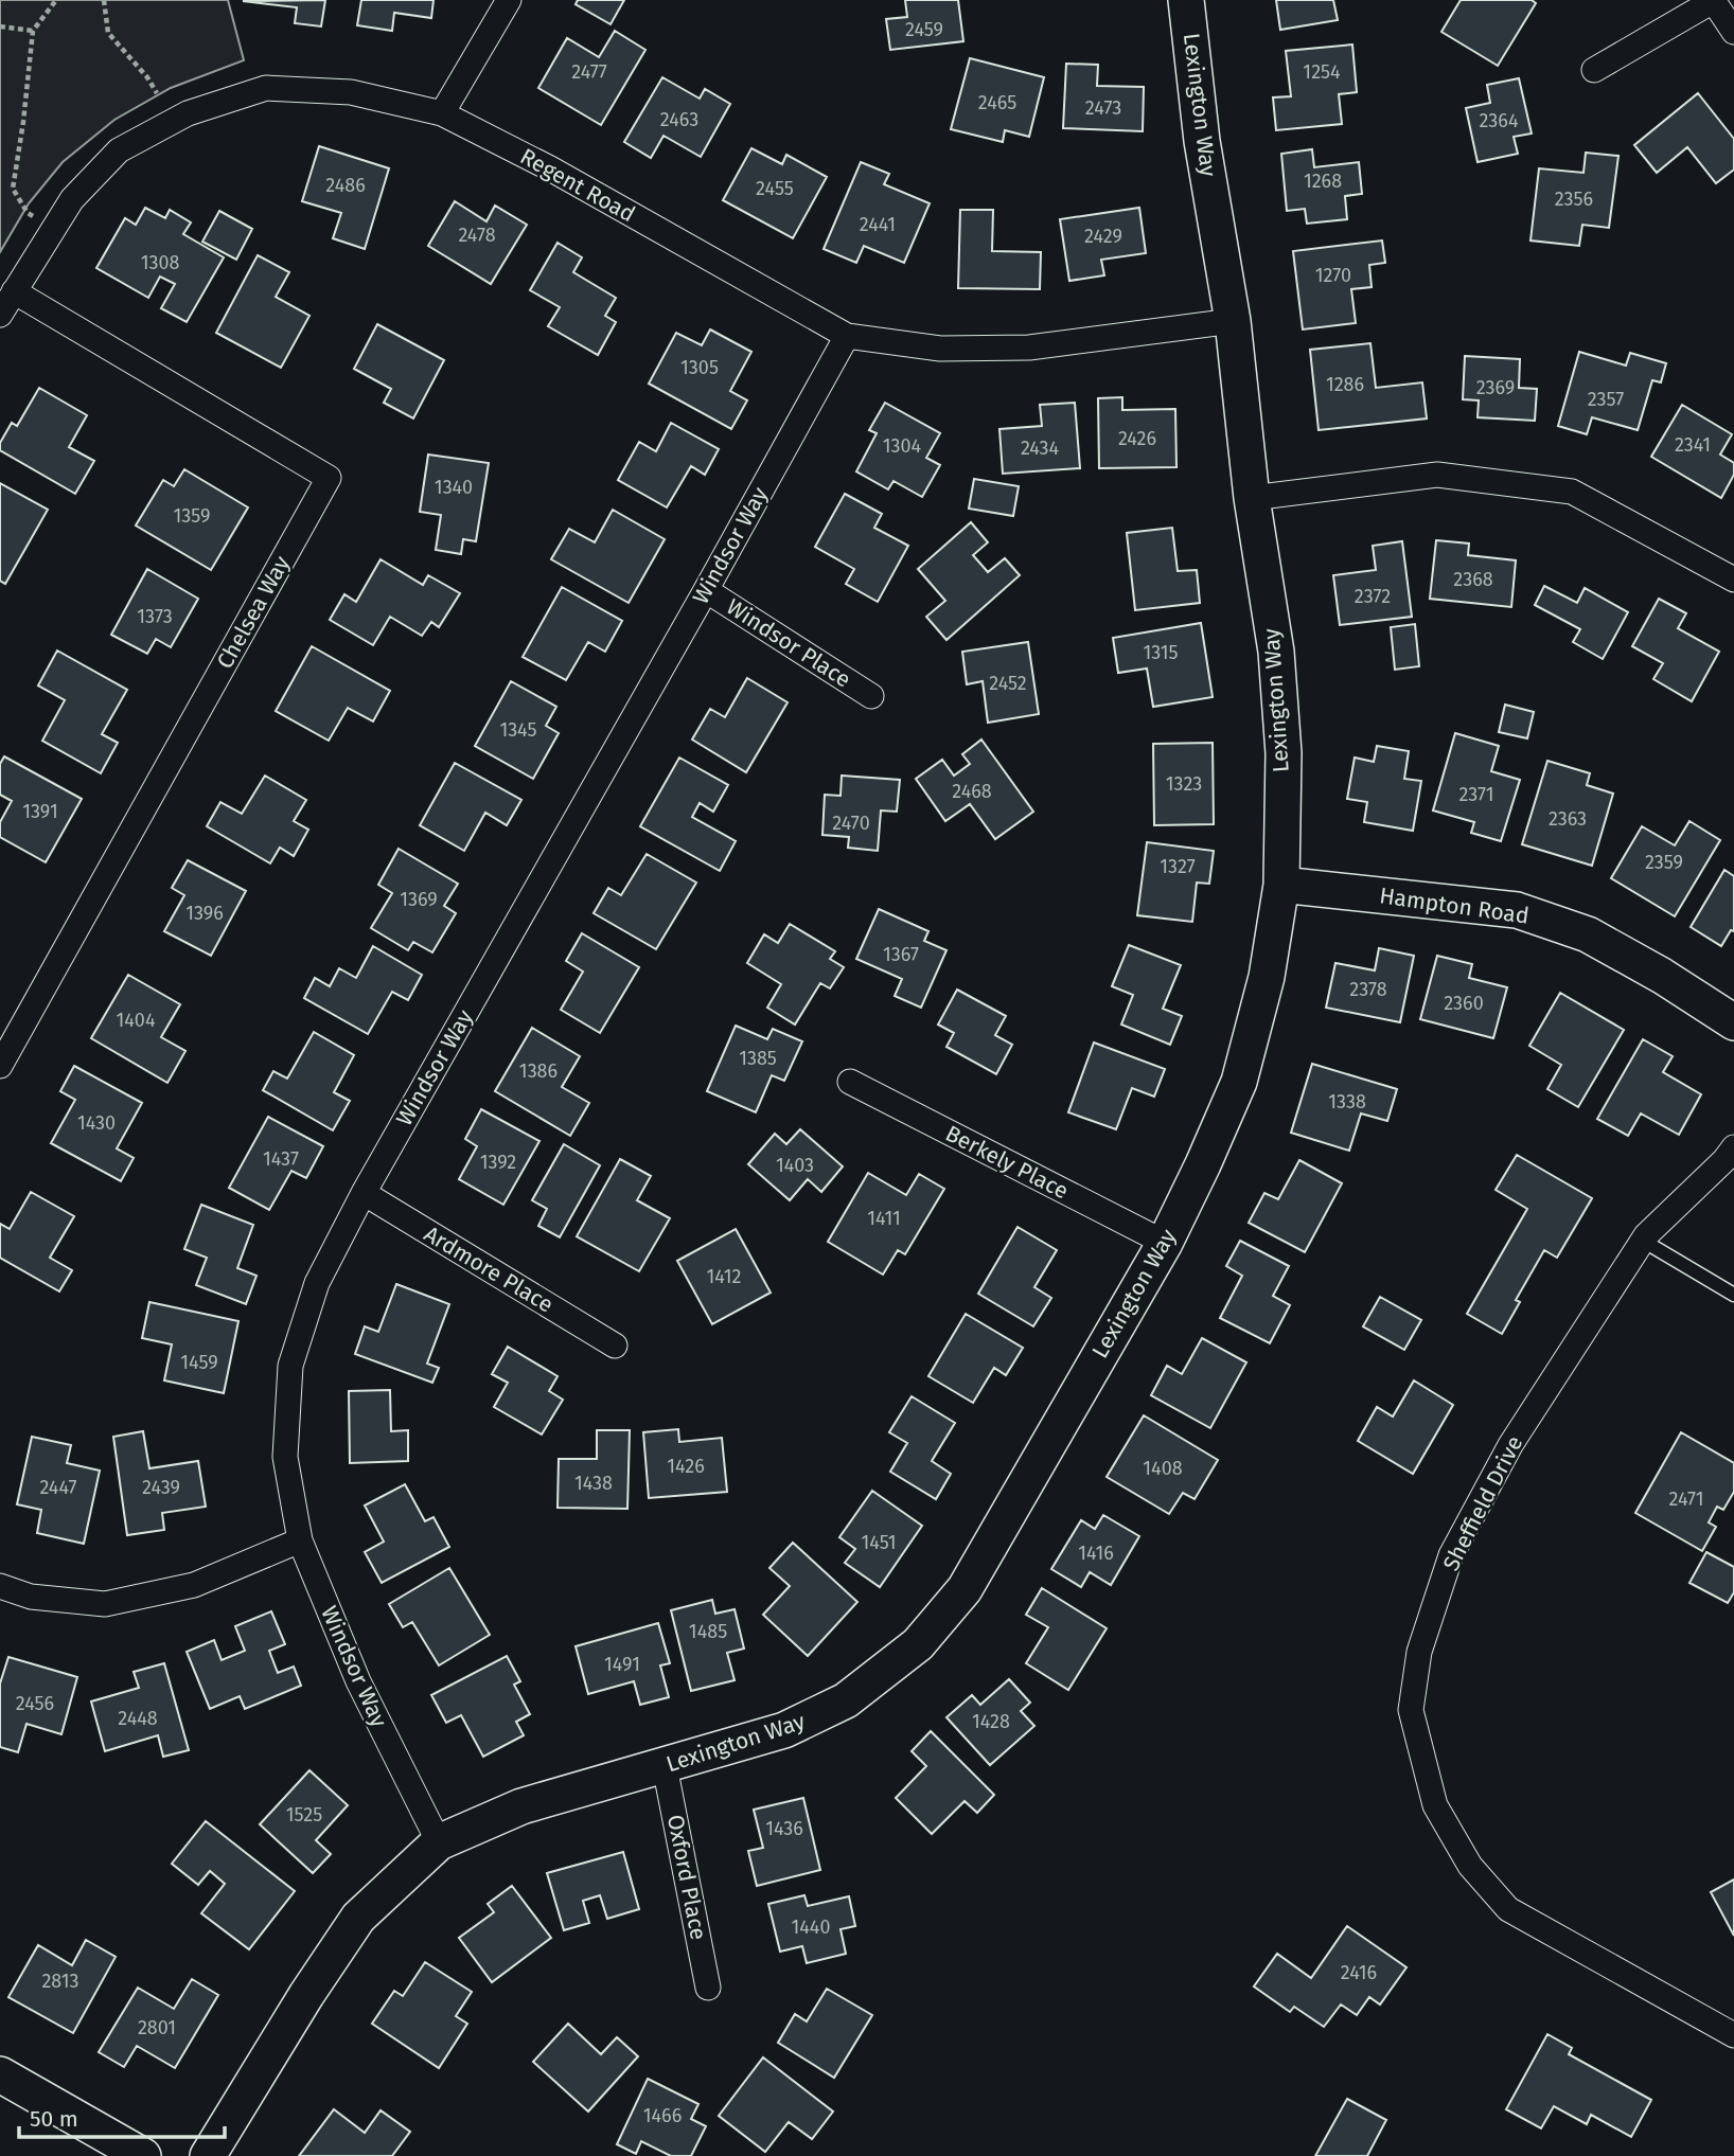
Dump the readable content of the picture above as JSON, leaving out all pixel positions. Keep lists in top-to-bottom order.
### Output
{
  "streets": {
    "street": [
      "Lexington Way",
      "Regent Road",
      "Windsor Way",
      "Chelsea Way",
      "Windsor Place",
      "Hampton Road",
      "Berkely Place",
      "Ardmore Place",
      "Sheffield Drive",
      "Oxford Place"
    ]
  },
  "crossings": [
    ["Lexington Way", "Regent Road"],
    ["Lexington Way", "Windsor Way"],
    ["Lexington Way", "Hampton Road"],
    ["Lexington Way", "Berkely Place"],
    ["Lexington Way", "Oxford Place"],
    ["Regent Road", "Windsor Way"],
    ["Regent Road", "Chelsea Way"],
    ["Windsor Way", "Windsor Place"],
    ["Windsor Way", "Ardmore Place"]
  ],
  "house_numbers": [
    "2459",
    "2477",
    "1254",
    "2465",
    "2473",
    "2463",
    "2364",
    "1268",
    "2486",
    "2455",
    "2356",
    "2441",
    "2478",
    "2429",
    "1308",
    "1270",
    "1305",
    "1286",
    "2369",
    "2357",
    "2426",
    "2341",
    "1304",
    "2434",
    "1340",
    "1359",
    "2368",
    "2372",
    "1373",
    "1315",
    "2452",
    "1345",
    "1323",
    "2468",
    "2371",
    "1391",
    "2363",
    "2470",
    "2359",
    "1327",
    "1369",
    "1396",
    "1367",
    "2378",
    "2360",
    "1404",
    "1385",
    "1386",
    "1338",
    "1430",
    "1437",
    "1392",
    "1403",
    "1411",
    "1412",
    "1459",
    "1426",
    "1408",
    "1438",
    "2447",
    "2439",
    "2471",
    "1451",
    "1416",
    "1485",
    "1491",
    "2456",
    "2448",
    "1428",
    "1525",
    "1436",
    "1440",
    "2416",
    "2813",
    "2801",
    "1466"
  ],
  "scale_bar": "50 m"
}
